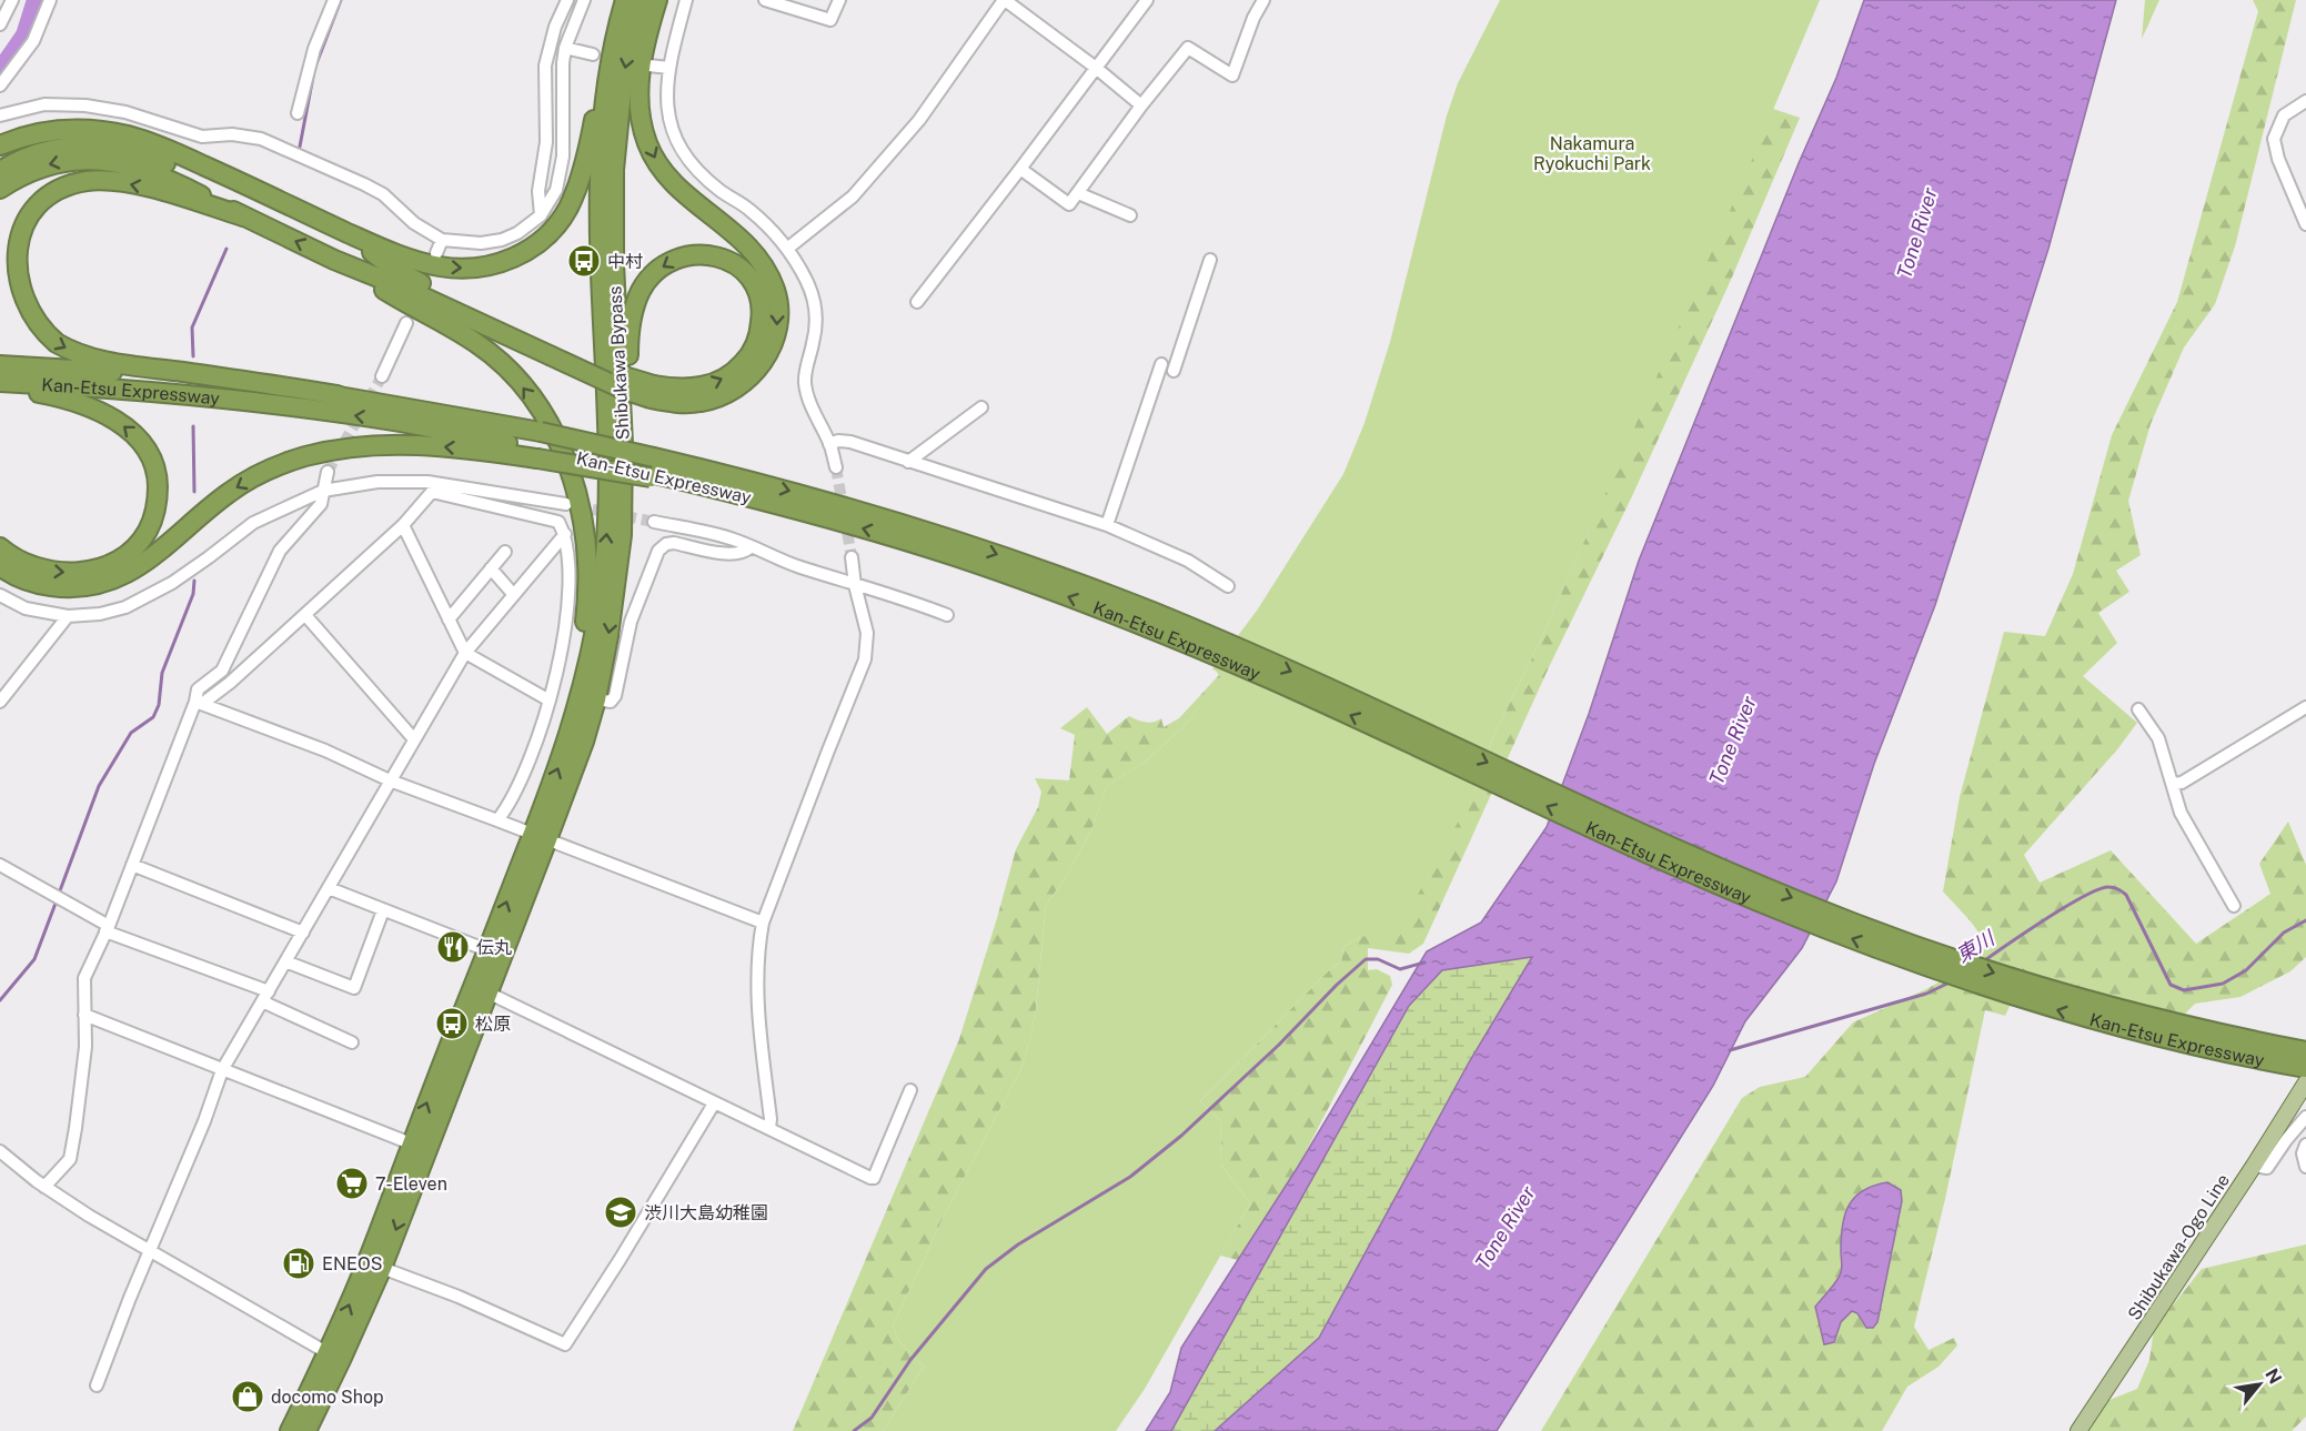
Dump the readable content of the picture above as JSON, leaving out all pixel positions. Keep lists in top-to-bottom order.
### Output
{
  "streets": {
    "highway": ["Shibukawa Bypass", "Kan-Etsu Expressway"],
    "main road": ["Shibukawa-Ogo Line"]
  },
  "water": ["Tone River", "東川"],
  "parks": ["Nakamura Ryokuchi Park"],
  "places": {
    "bus stop": ["中村", "松原"],
    "restaurant": ["伝丸"],
    "supermarket": ["7-Eleven"],
    "school or university": ["渋川大島幼稚園"],
    "fuel station": ["ENEOS"],
    "shop": ["docomo Shop"]
  },
  "north": "top right"
}
